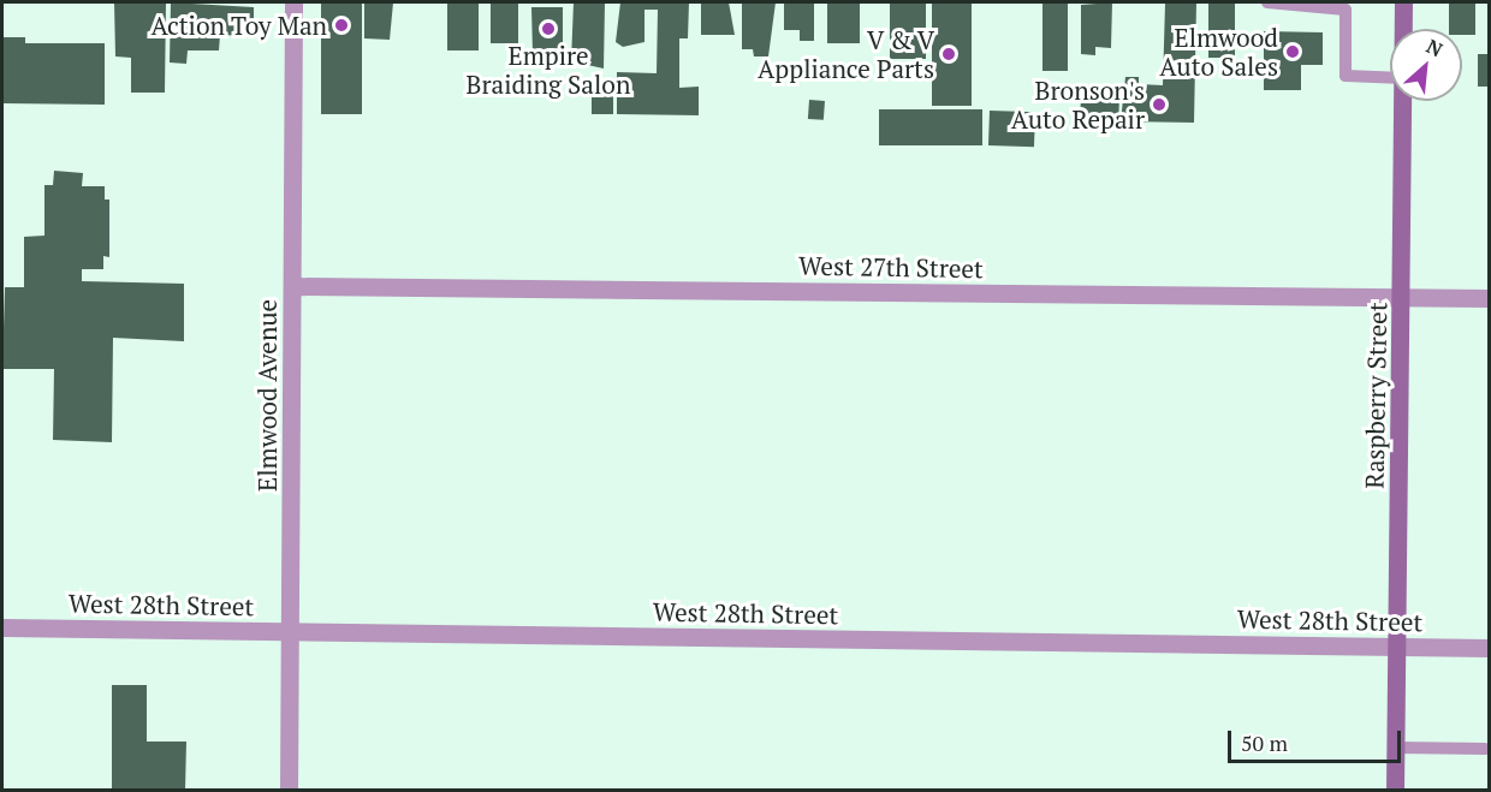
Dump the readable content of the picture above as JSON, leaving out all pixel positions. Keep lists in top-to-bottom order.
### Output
{
  "streets": {
    "street": [
      "West 27th Street",
      "Elmwood Avenue",
      "Raspberry Street",
      "West 28th Street"
    ]
  },
  "crossings": [
    ["West 27th Street", "Elmwood Avenue"],
    ["West 27th Street", "Raspberry Street"],
    ["Elmwood Avenue", "West 28th Street"],
    ["Raspberry Street", "West 28th Street"]
  ],
  "places": [
    "Action Toy Man",
    "Empire Braiding Salon",
    "Elmwood Auto Sales",
    "V & V Appliance Parts",
    "Bronson's Auto Repair"
  ],
  "scale_bar": "50 m",
  "north": "top right"
}
